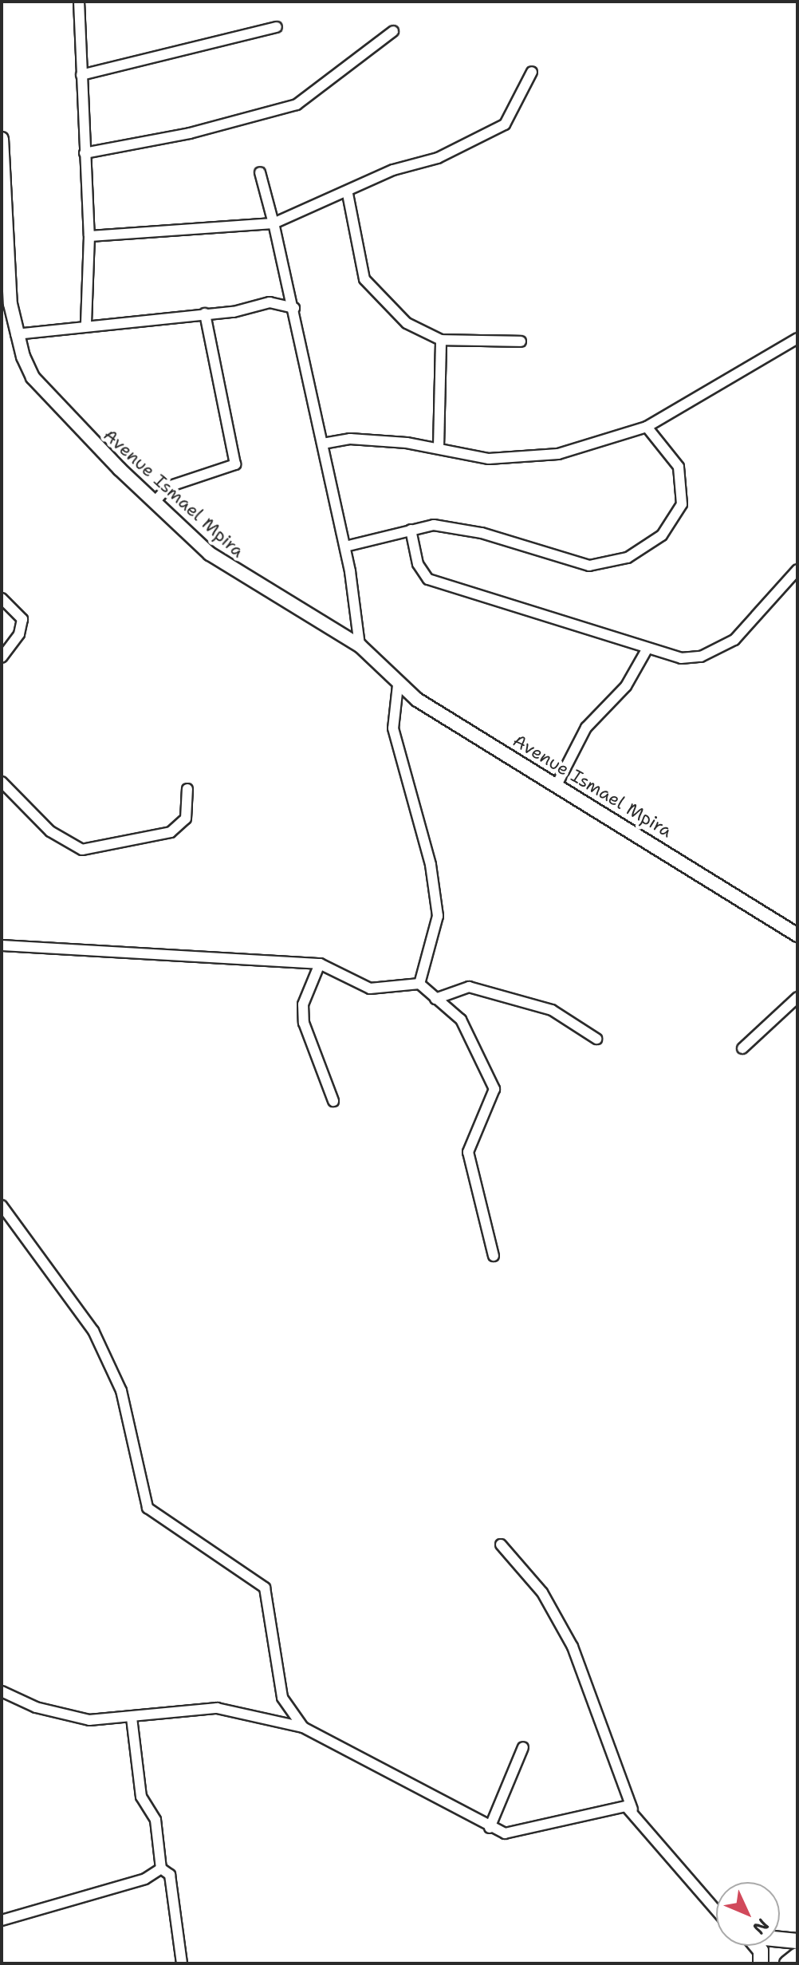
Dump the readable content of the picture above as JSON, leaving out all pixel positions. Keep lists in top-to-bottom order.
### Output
{
  "streets": {
    "main road": ["Avenue Ismael Mpira"]
  },
  "north": "bottom right"
}
